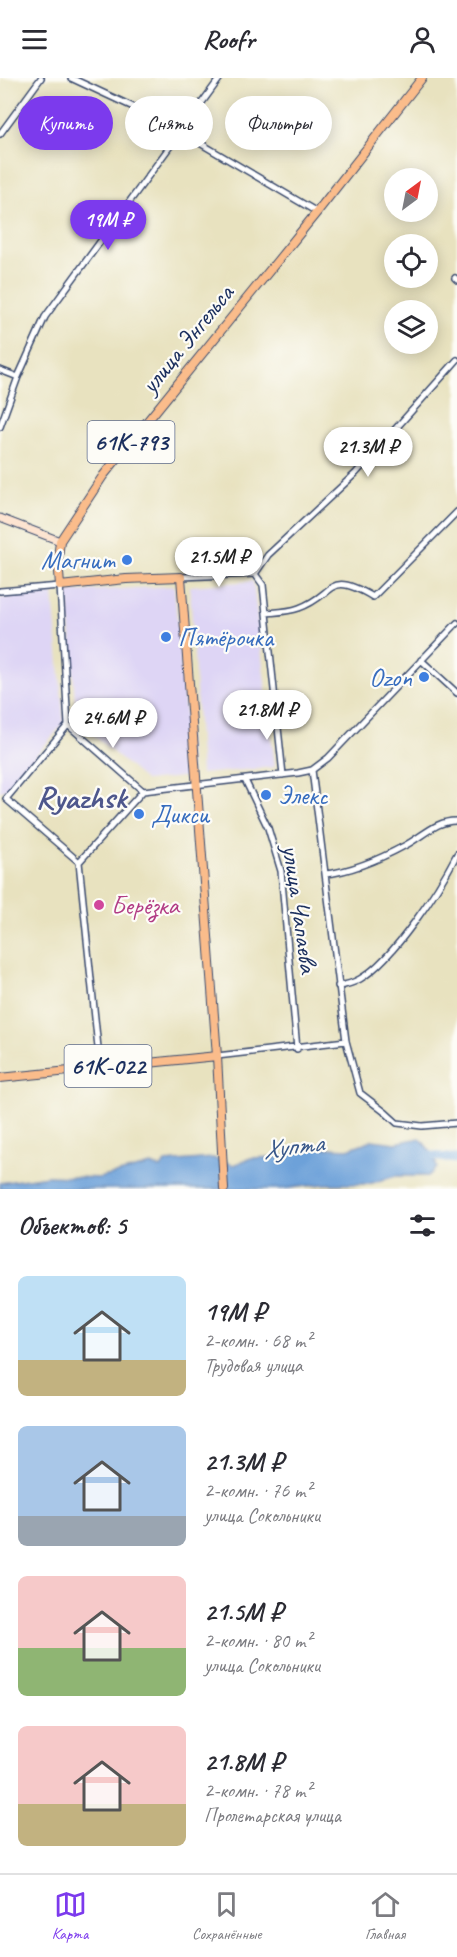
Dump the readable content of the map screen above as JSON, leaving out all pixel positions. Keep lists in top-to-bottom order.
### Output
{
  "streets": {
    "main road": ["улица Энгельса", "61К-793", "61К-022"],
    "street": ["улица Чапаева"]
  },
  "districts": ["Ryazhsk"],
  "water": ["Хупта"],
  "places": [
    "Магнит",
    "Пятёрочка",
    "Ozon",
    "Элекс",
    "Дикси",
    "Берёзка"
  ],
  "north": "top right",
  "page": {
    "header": "Roofr",
    "chip": ["Купить", "Снять", "Фильтры"],
    "price": [
      "19M ₽",
      "21.3M ₽",
      "21.5M ₽",
      "21.8M ₽",
      "24.6M ₽"
    ],
    "heading": "Объектов: 5",
    "list": [
      {
        "name": "19M ₽",
        "note": "2-комн. · 68 m² · Трудовая улица"
      },
      {
        "name": "21.3M ₽",
        "note": "2-комн. · 76 m² · улица Сокольники"
      },
      {
        "name": "21.5M ₽",
        "note": "2-комн. · 80 m² · улица Сокольники"
      },
      {
        "name": "21.8M ₽",
        "note": "2-комн. · 78 m² · Пролетарская улица"
      }
    ],
    "tabs": ["Карта", "Сохранённые", "Главная"]
  }
}
